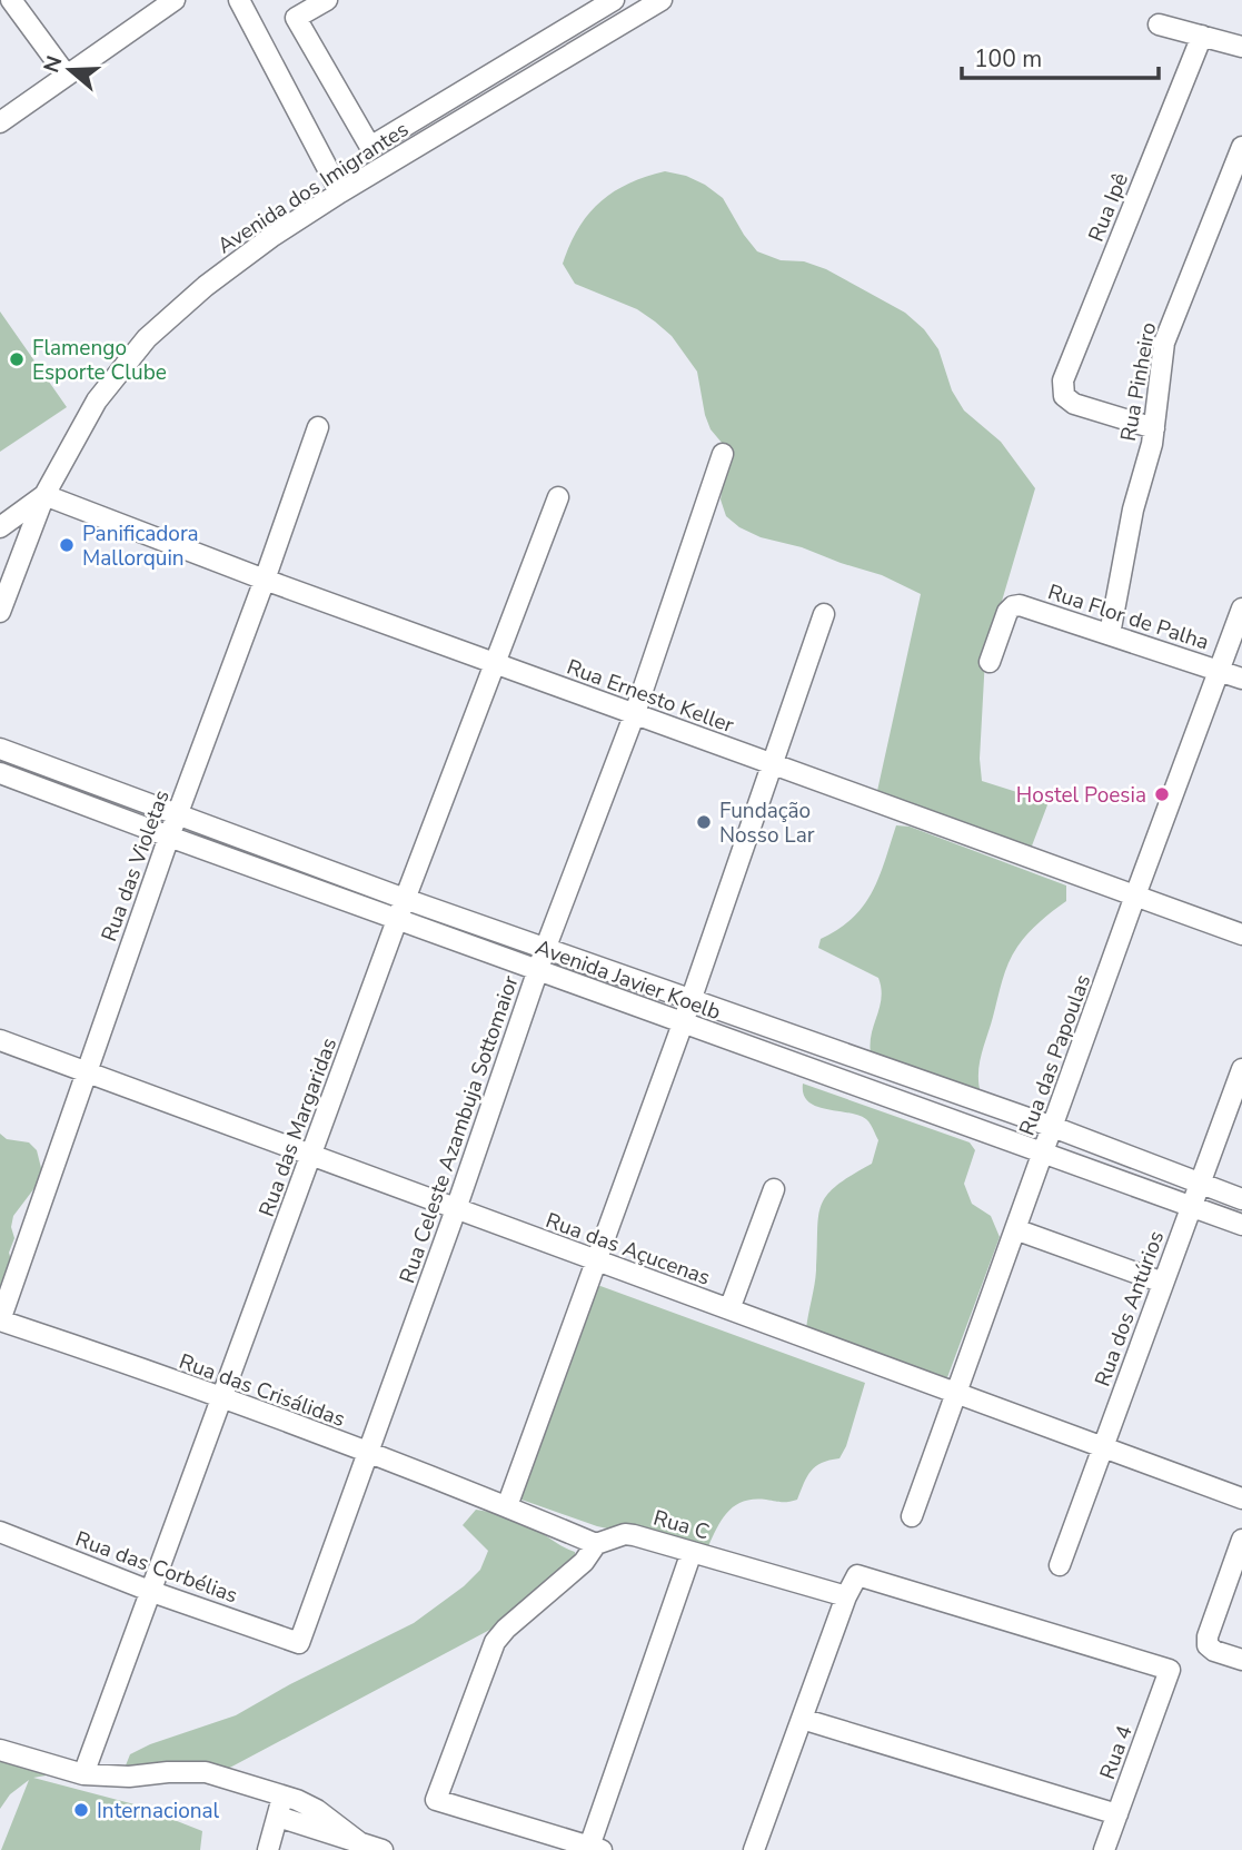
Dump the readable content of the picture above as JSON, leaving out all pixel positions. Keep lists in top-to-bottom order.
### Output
{
  "streets": {
    "street": [
      "Avenida dos Imigrantes",
      "Rua Ipê",
      "Rua Pinheiro",
      "Rua Flor de Palha",
      "Rua Ernesto Keller",
      "Rua das Violetas",
      "Avenida Javier Koelb",
      "Rua das Papoulas",
      "Rua das Margaridas",
      "Rua Celeste Azambuja Sottomaior",
      "Rua das Açucenas",
      "Rua dos Antúrios",
      "Rua das Crisálidas",
      "Rua C",
      "Rua das Corbélias",
      "Rua 4"
    ]
  },
  "crossings": [
    ["Avenida dos Imigrantes", "Rua Ernesto Keller"],
    ["Rua Ipê", "Rua Pinheiro"],
    ["Rua Pinheiro", "Rua Flor de Palha"],
    ["Rua Flor de Palha", "Rua das Papoulas"],
    ["Rua Ernesto Keller", "Rua das Violetas"],
    ["Rua Ernesto Keller", "Rua das Papoulas"],
    ["Rua Ernesto Keller", "Rua das Margaridas"],
    ["Rua Ernesto Keller", "Rua Celeste Azambuja Sottomaior"],
    ["Rua das Violetas", "Avenida Javier Koelb"],
    ["Rua das Violetas", "Rua das Açucenas"],
    ["Rua das Violetas", "Rua das Crisálidas"],
    ["Avenida Javier Koelb", "Rua das Papoulas"],
    ["Avenida Javier Koelb", "Rua das Margaridas"],
    ["Avenida Javier Koelb", "Rua Celeste Azambuja Sottomaior"],
    ["Avenida Javier Koelb", "Rua dos Antúrios"],
    ["Rua das Papoulas", "Rua das Açucenas"],
    ["Rua das Margaridas", "Rua das Açucenas"],
    ["Rua das Margaridas", "Rua das Crisálidas"],
    ["Rua das Margaridas", "Rua das Corbélias"],
    ["Rua Celeste Azambuja Sottomaior", "Rua das Açucenas"],
    ["Rua Celeste Azambuja Sottomaior", "Rua das Crisálidas"],
    ["Rua Celeste Azambuja Sottomaior", "Rua das Corbélias"],
    ["Rua das Açucenas", "Rua dos Antúrios"],
    ["Rua C", "Rua 4"]
  ],
  "places": [
    "Flamengo Esporte Clube",
    "Panificadora Mallorquin",
    "Hostel Poesia",
    "Fundação Nosso Lar",
    "Internacional"
  ],
  "scale_bar": "100 m",
  "north": "left"
}
